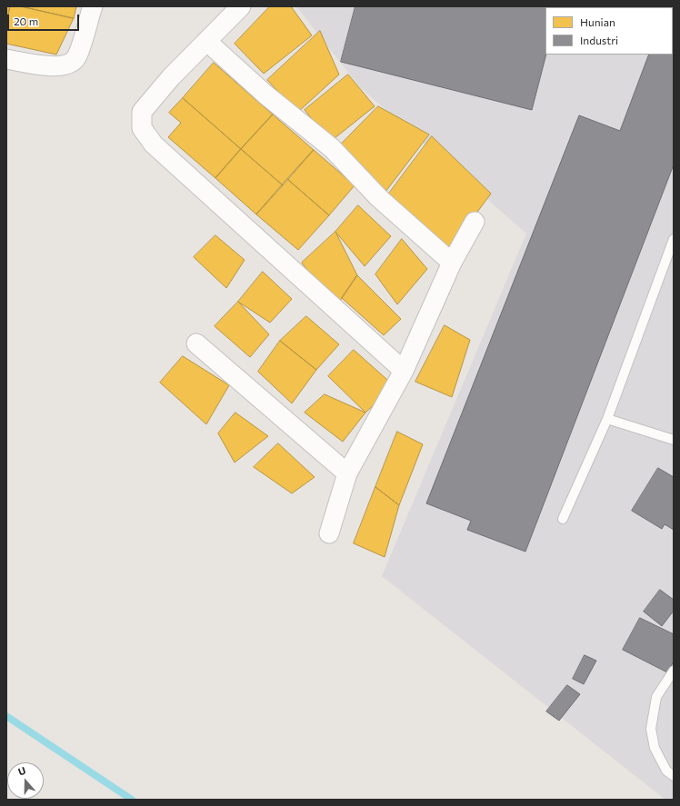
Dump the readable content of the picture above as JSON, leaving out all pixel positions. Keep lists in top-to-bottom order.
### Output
{
  "legend": ["Hunian", "Industri"],
  "scale_bar": "20 m",
  "north": "top"
}
